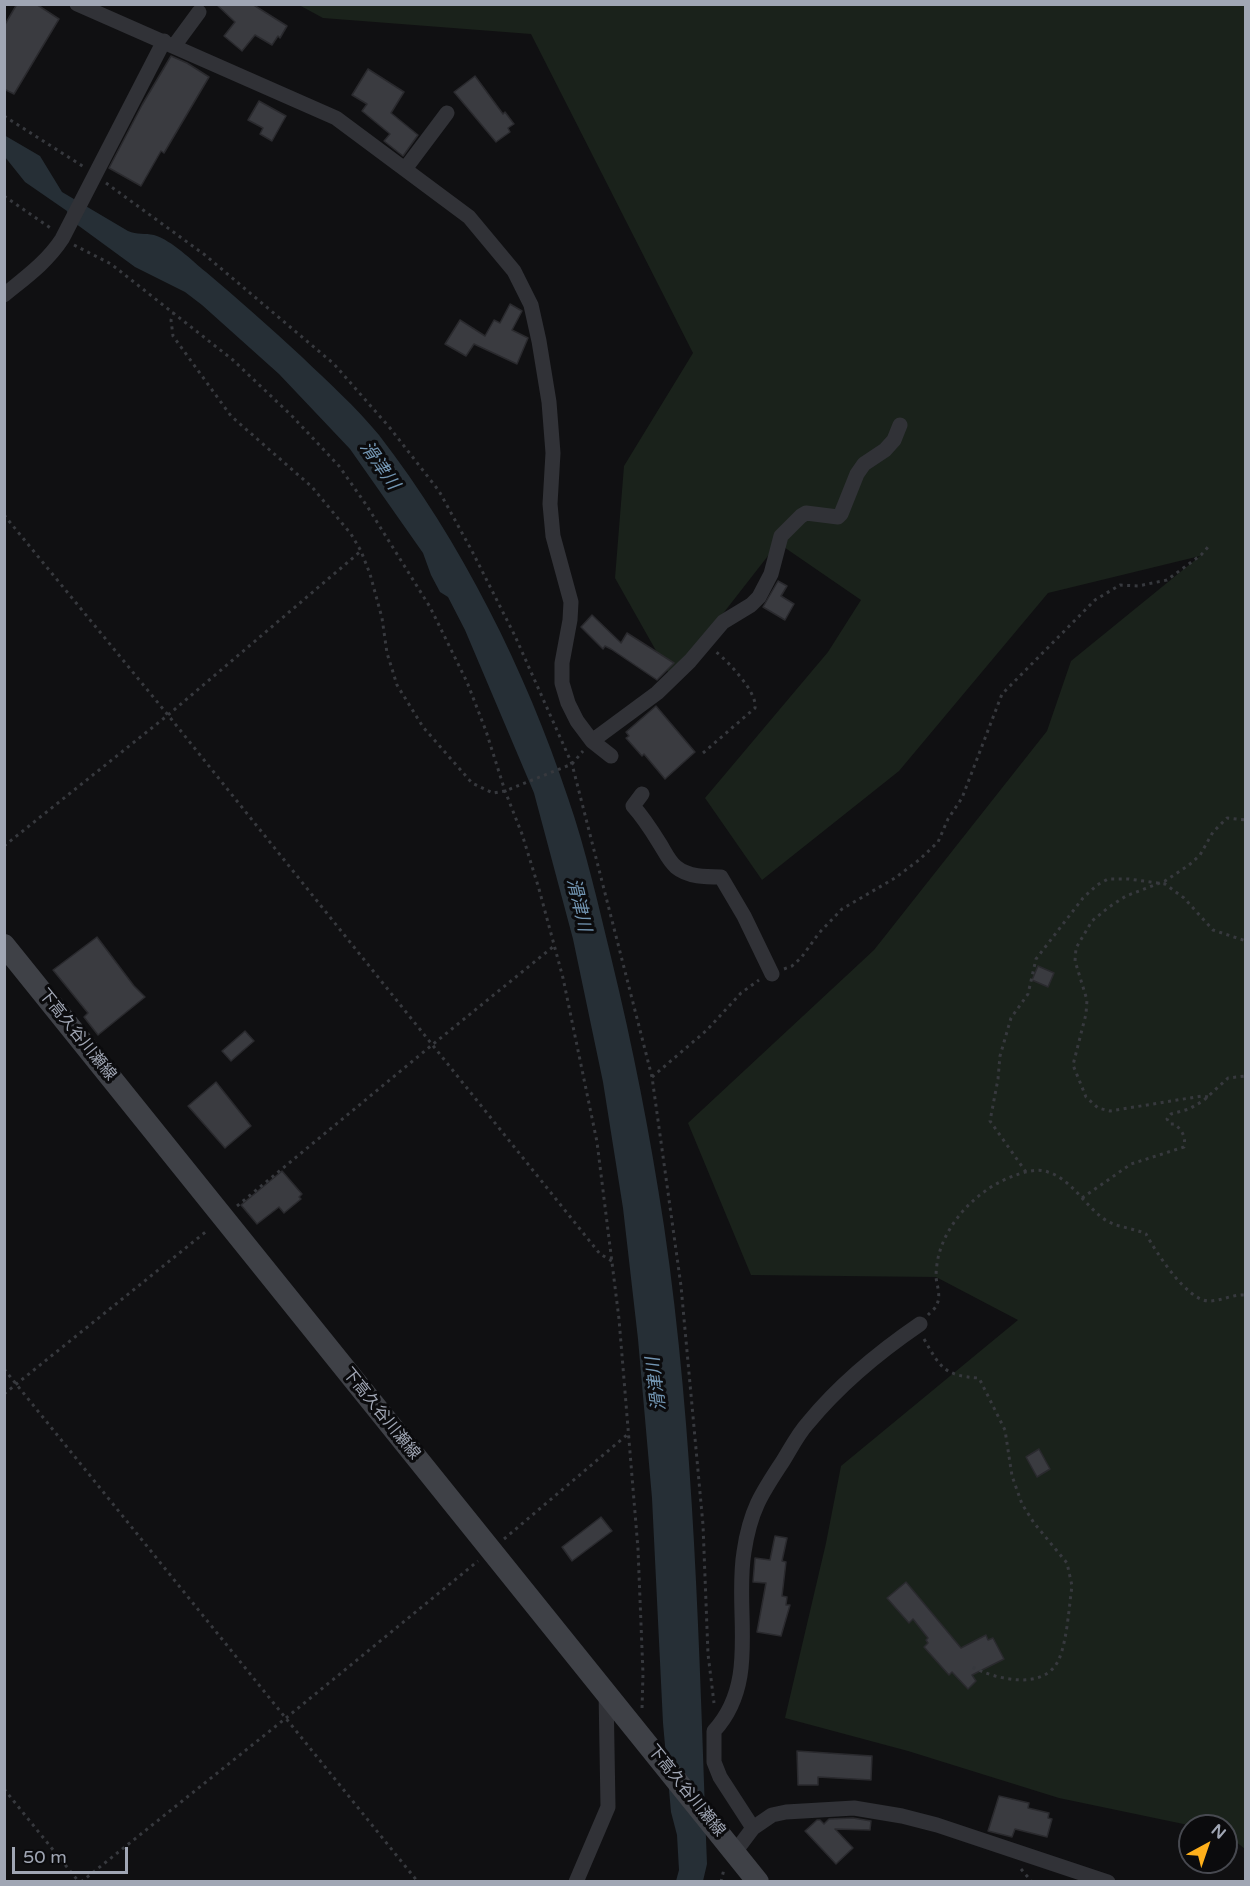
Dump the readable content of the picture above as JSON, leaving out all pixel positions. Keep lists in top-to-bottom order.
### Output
{
  "streets": {
    "main road": ["下高久谷川瀬線"]
  },
  "water": ["滑津川"],
  "scale_bar": "50 m",
  "north": "top right"
}
